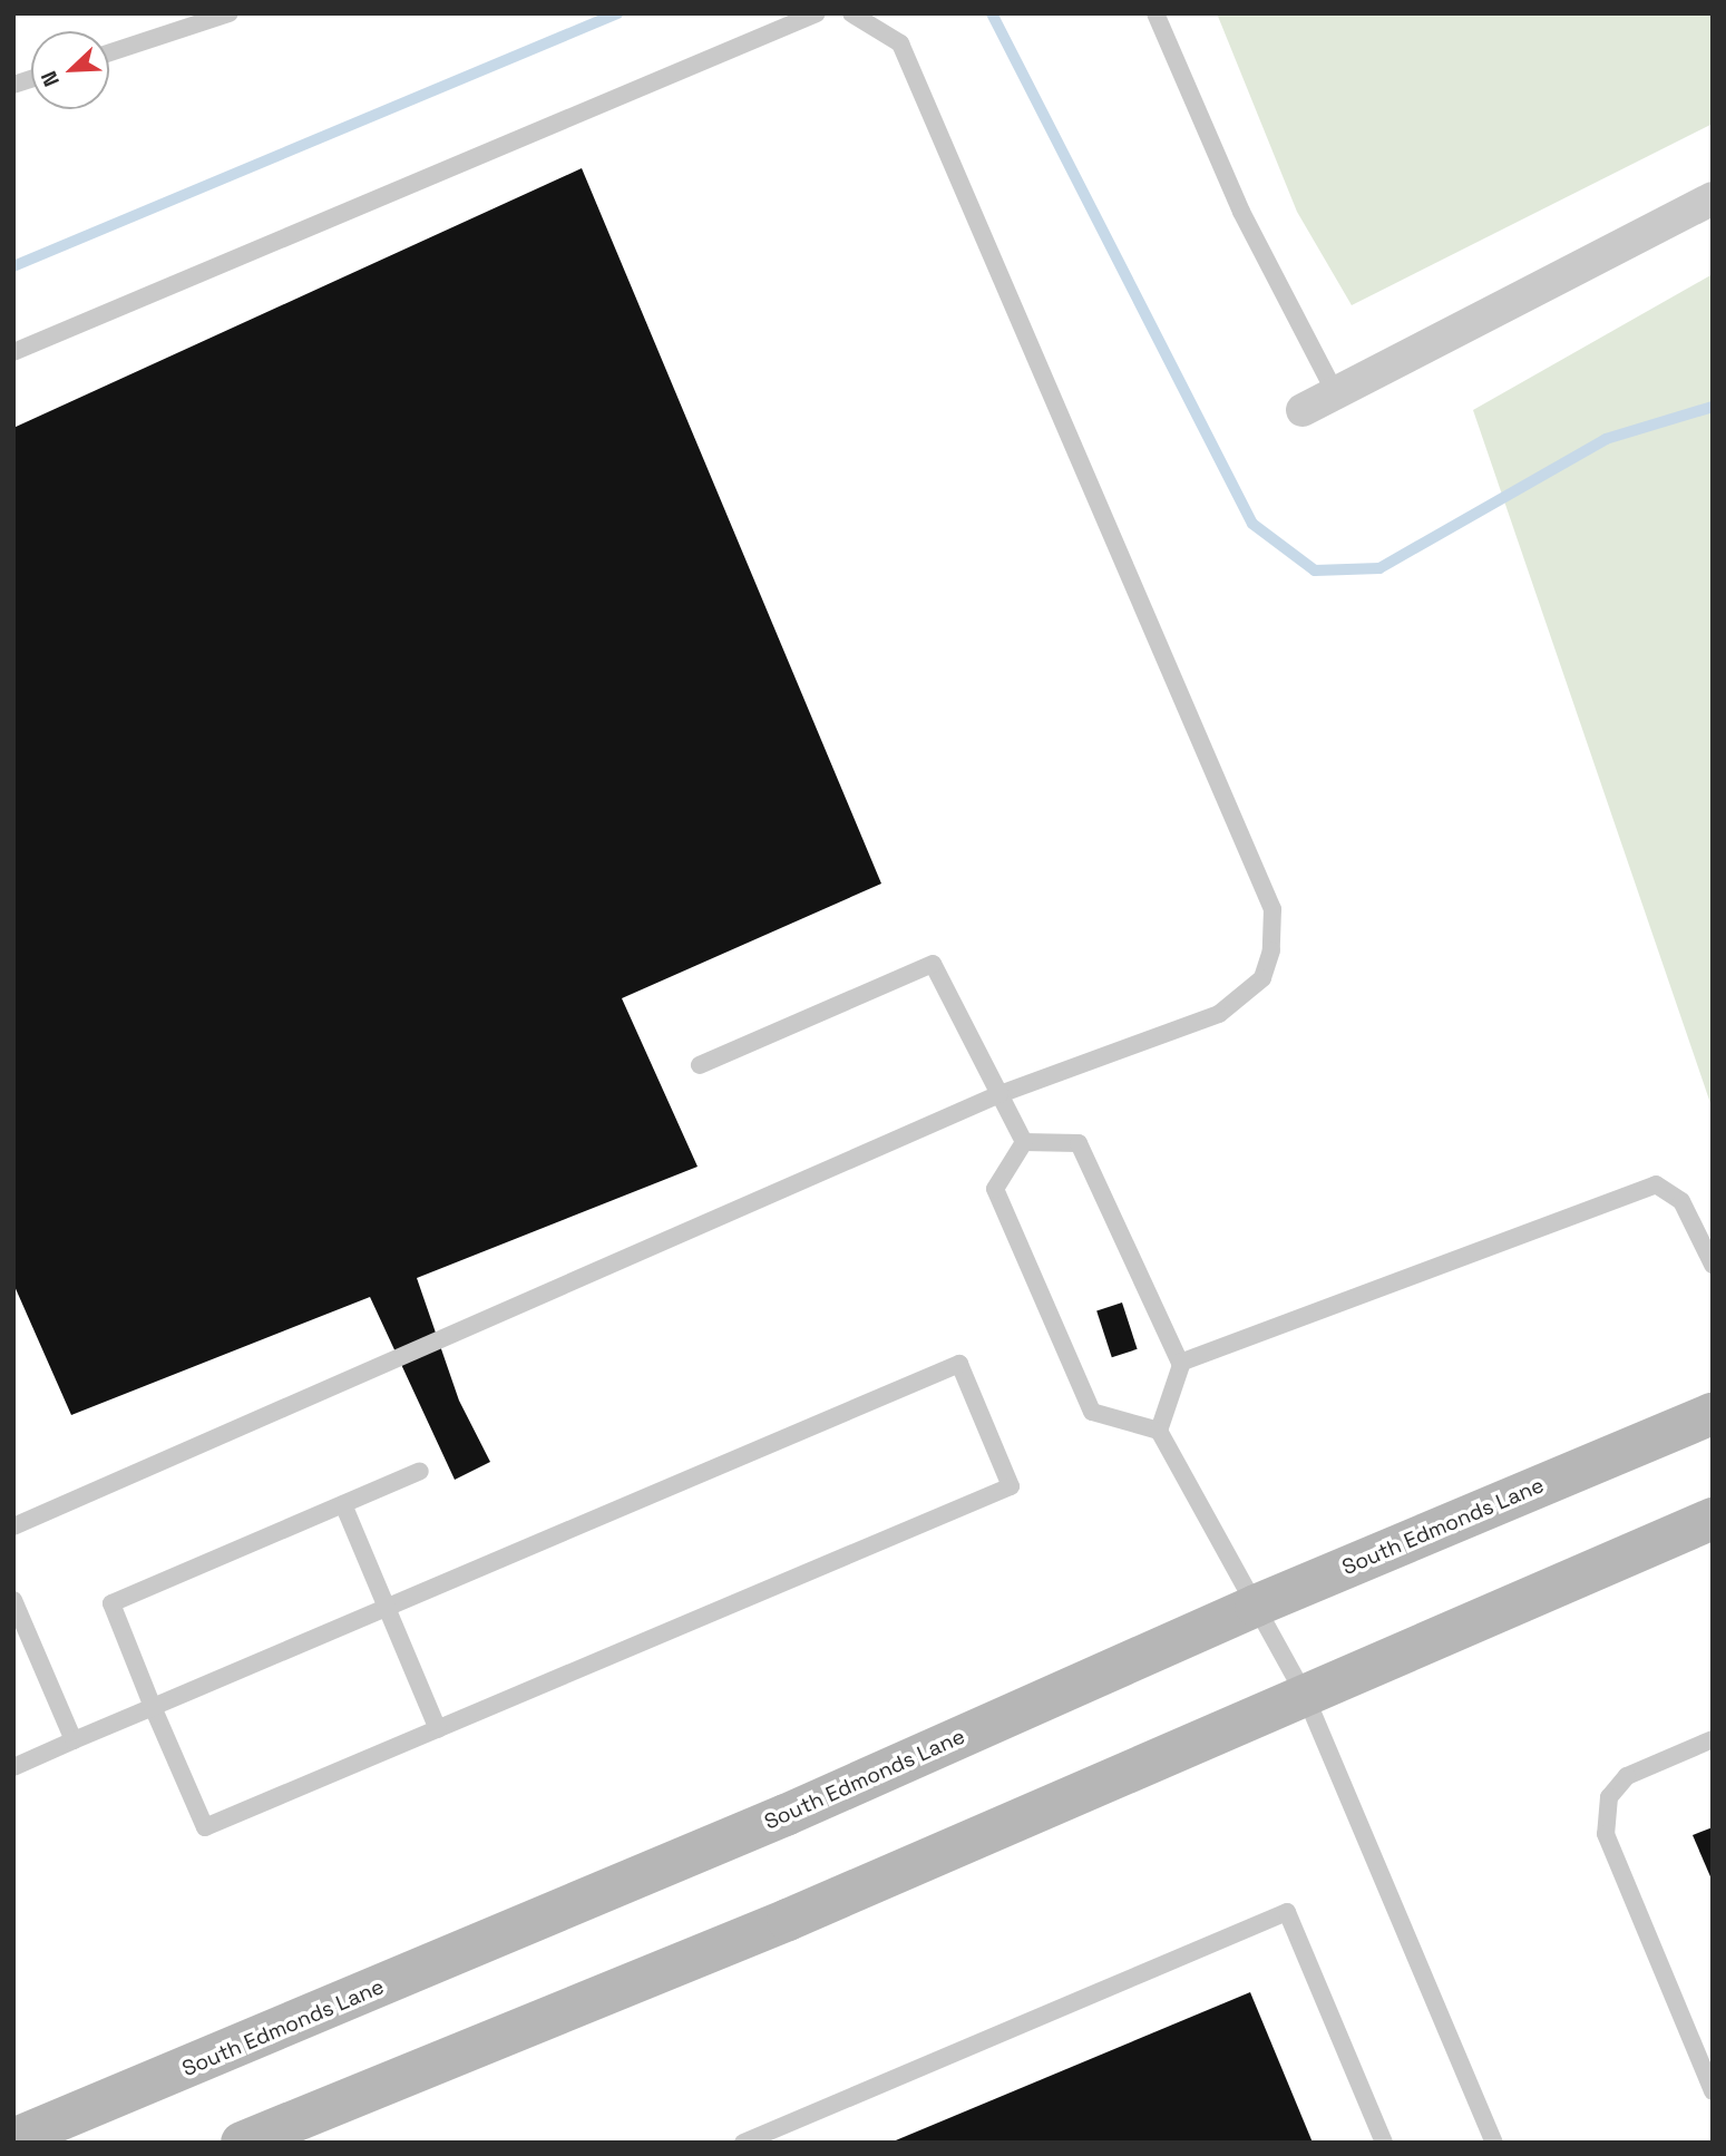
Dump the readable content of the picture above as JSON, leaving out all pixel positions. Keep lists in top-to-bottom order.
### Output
{
  "streets": {
    "main road": ["South Edmonds Lane"]
  },
  "north": "bottom left"
}
